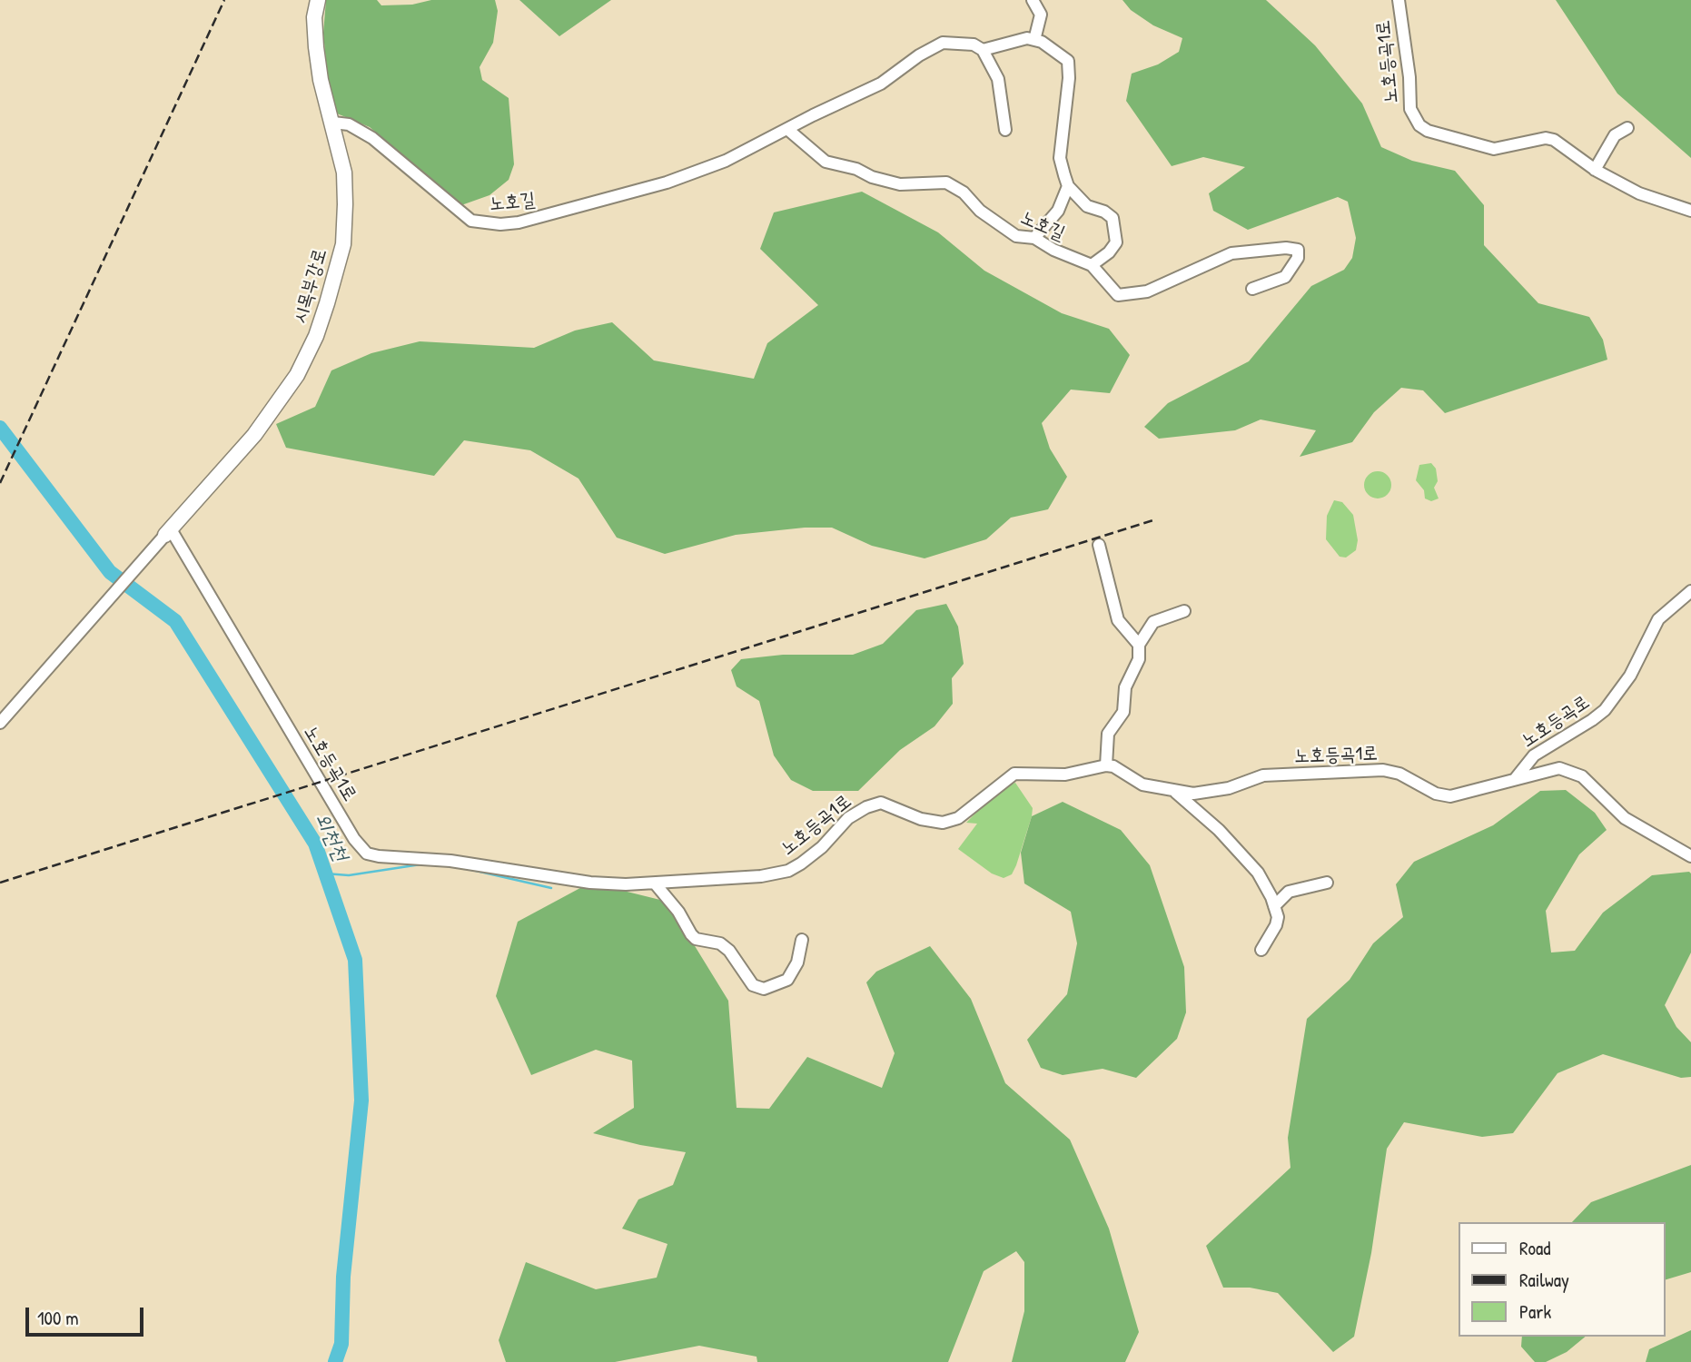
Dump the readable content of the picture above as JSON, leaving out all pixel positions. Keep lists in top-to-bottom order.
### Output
{
  "streets": {
    "main road": ["시목부강로"],
    "street": ["노호등곡1로", "노호길", "노호등곡로"]
  },
  "crossings": [
    ["노호등곡1로", "시목부강로"],
    ["노호등곡1로", "노호등곡로"],
    ["노호길", "시목부강로"]
  ],
  "water": ["외천천"],
  "legend": ["Road", "Railway", "Park"],
  "scale_bar": "100 m"
}
